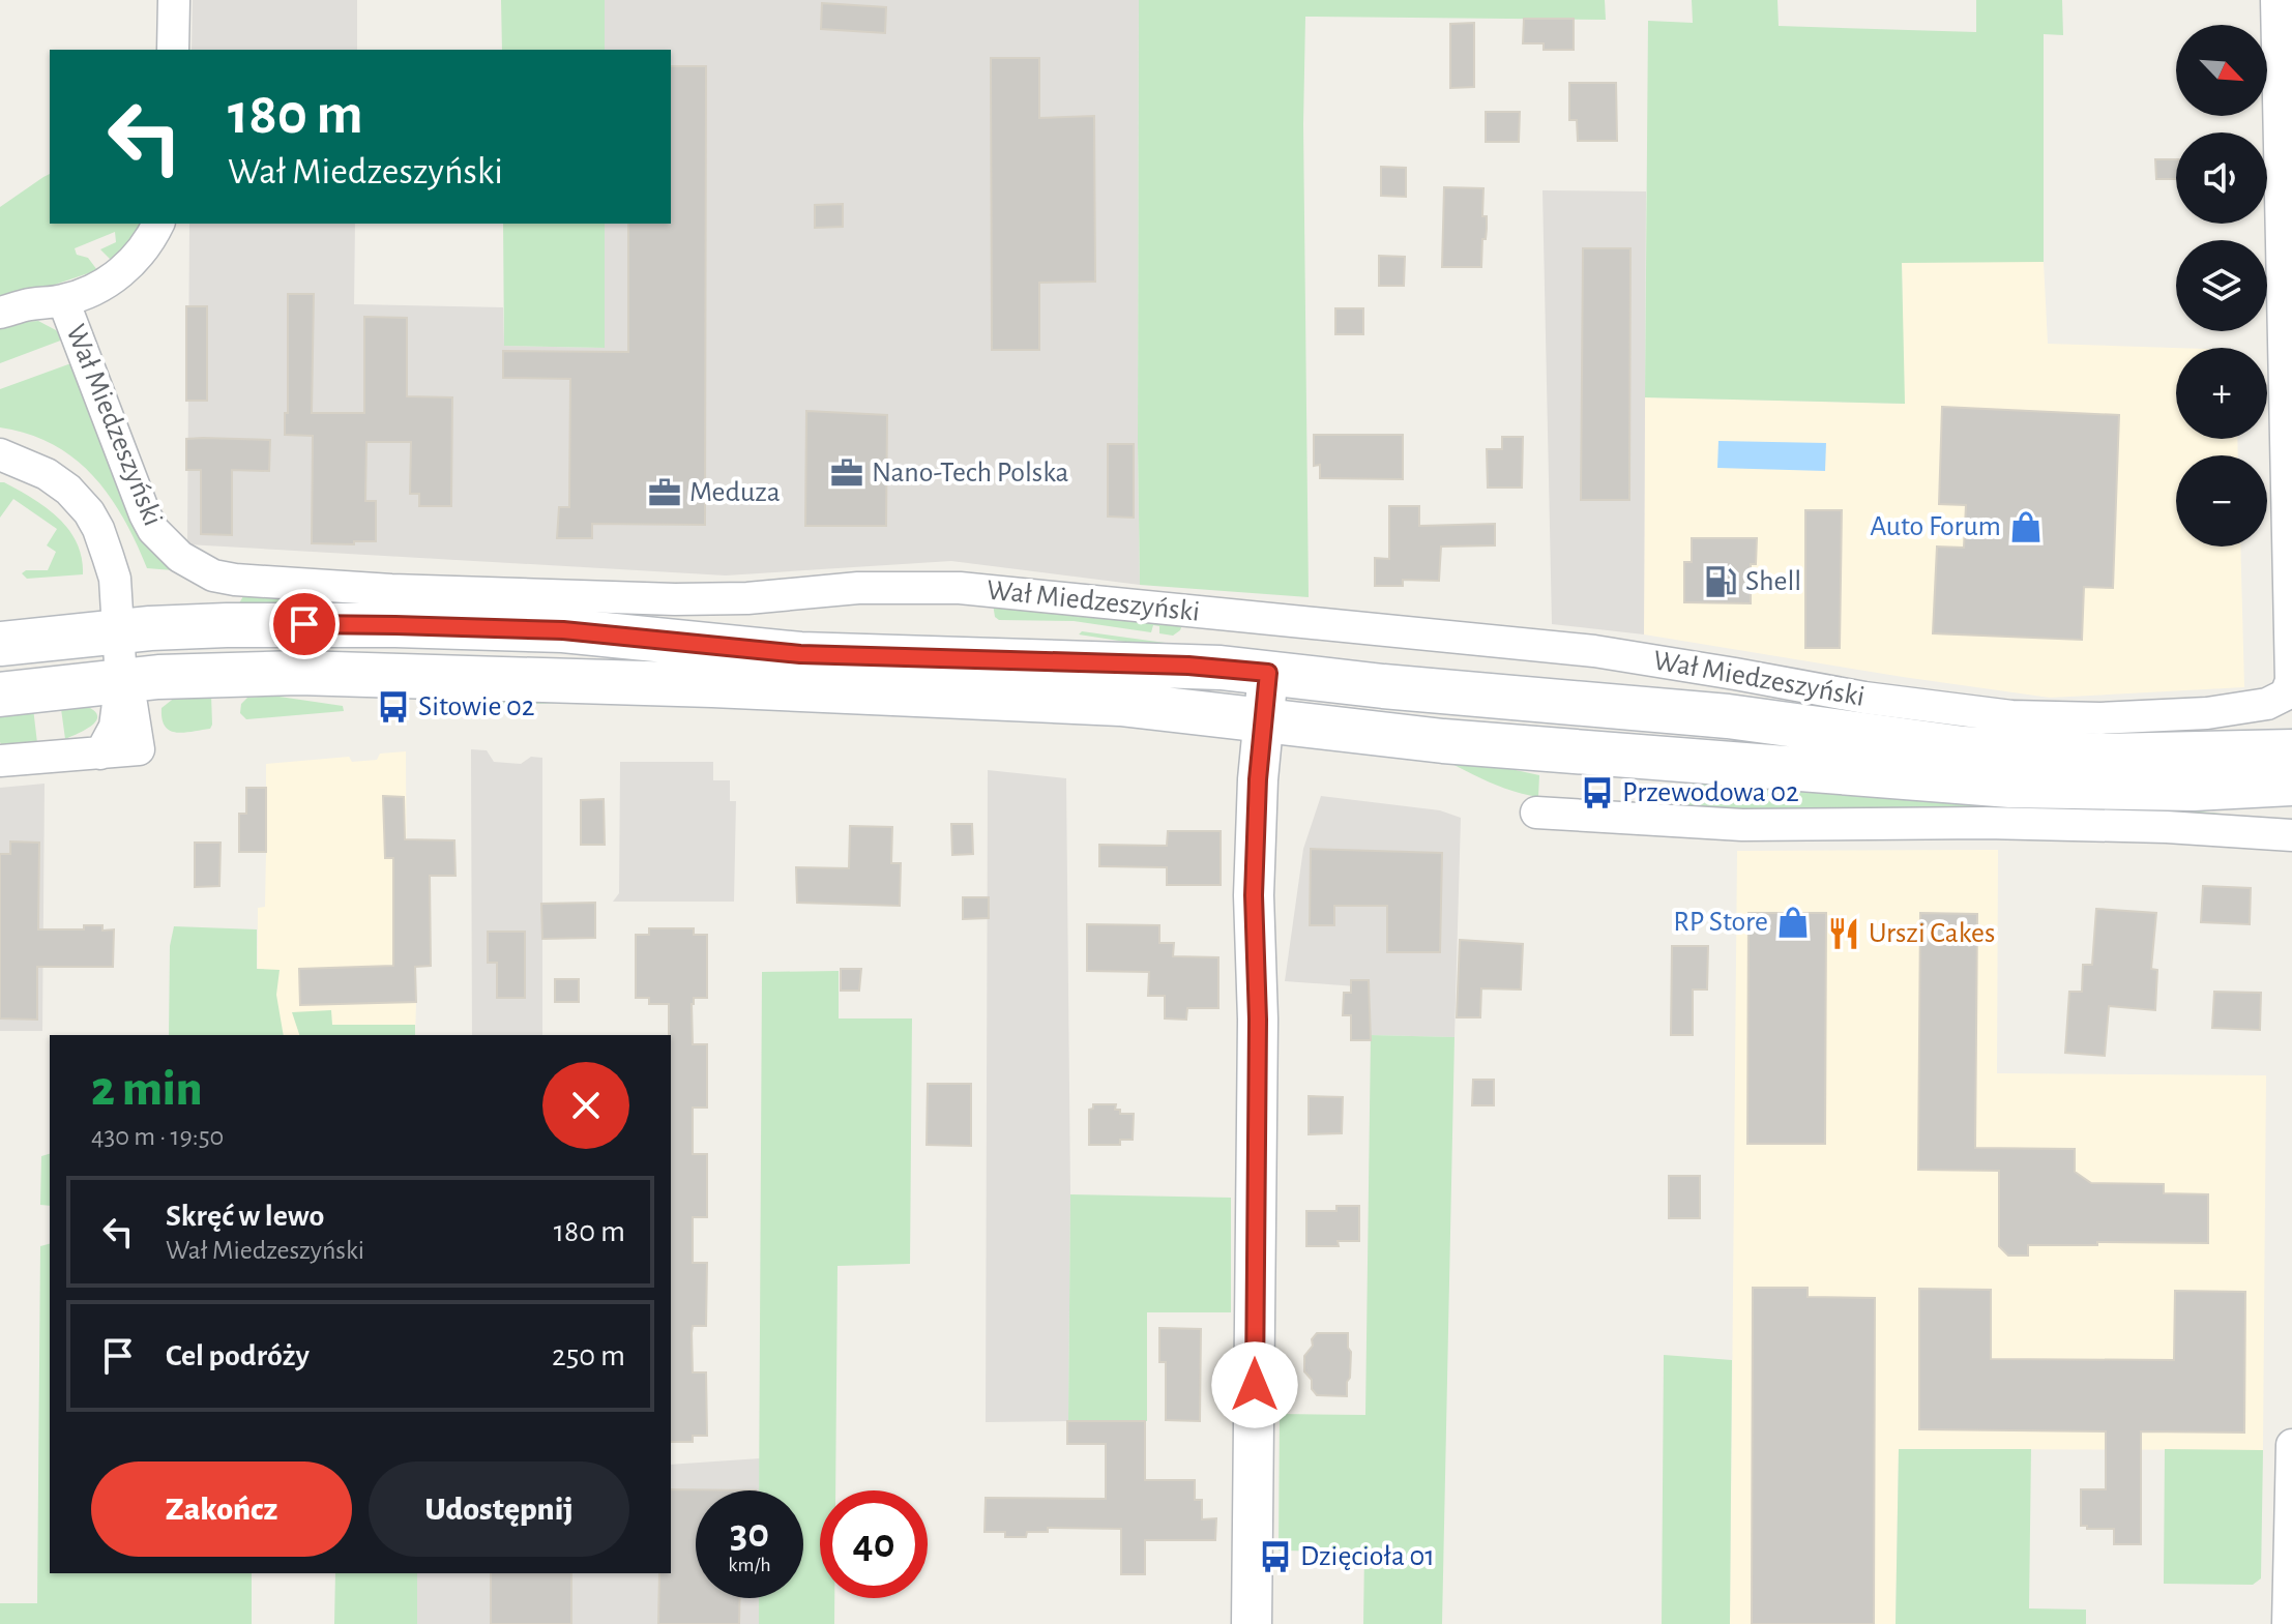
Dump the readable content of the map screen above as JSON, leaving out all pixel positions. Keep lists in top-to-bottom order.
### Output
{
  "streets": {
    "main road": ["Wał Miedzeszyński"]
  },
  "places": {
    "office": ["Nano-Tech Polska", "Meduza"],
    "shop": ["Auto Forum", "RP Store"],
    "fuel station": ["Shell"],
    "bus stop": ["Sitowie 02", "Przewodowa 02", "Dzięcioła 01"],
    "restaurant": ["Urszi Cakes"]
  },
  "north": "bottom right",
  "page": {
    "map_buttons": ["+", "−"],
    "turn": ["180 m", "Wał Miedzeszyński"],
    "heading": ["2 min", "430 m · 19:50"],
    "list": [
      {
        "name": "Skręć w lewo",
        "note": "Wał Miedzeszyński",
        "value": "180 m"
      },
      {
        "name": "Cel podróży",
        "value": "250 m"
      }
    ],
    "buttons": ["Zakończ", "Udostępnij"],
    "speed": "30 km/h",
    "limit": "40"
  }
}
